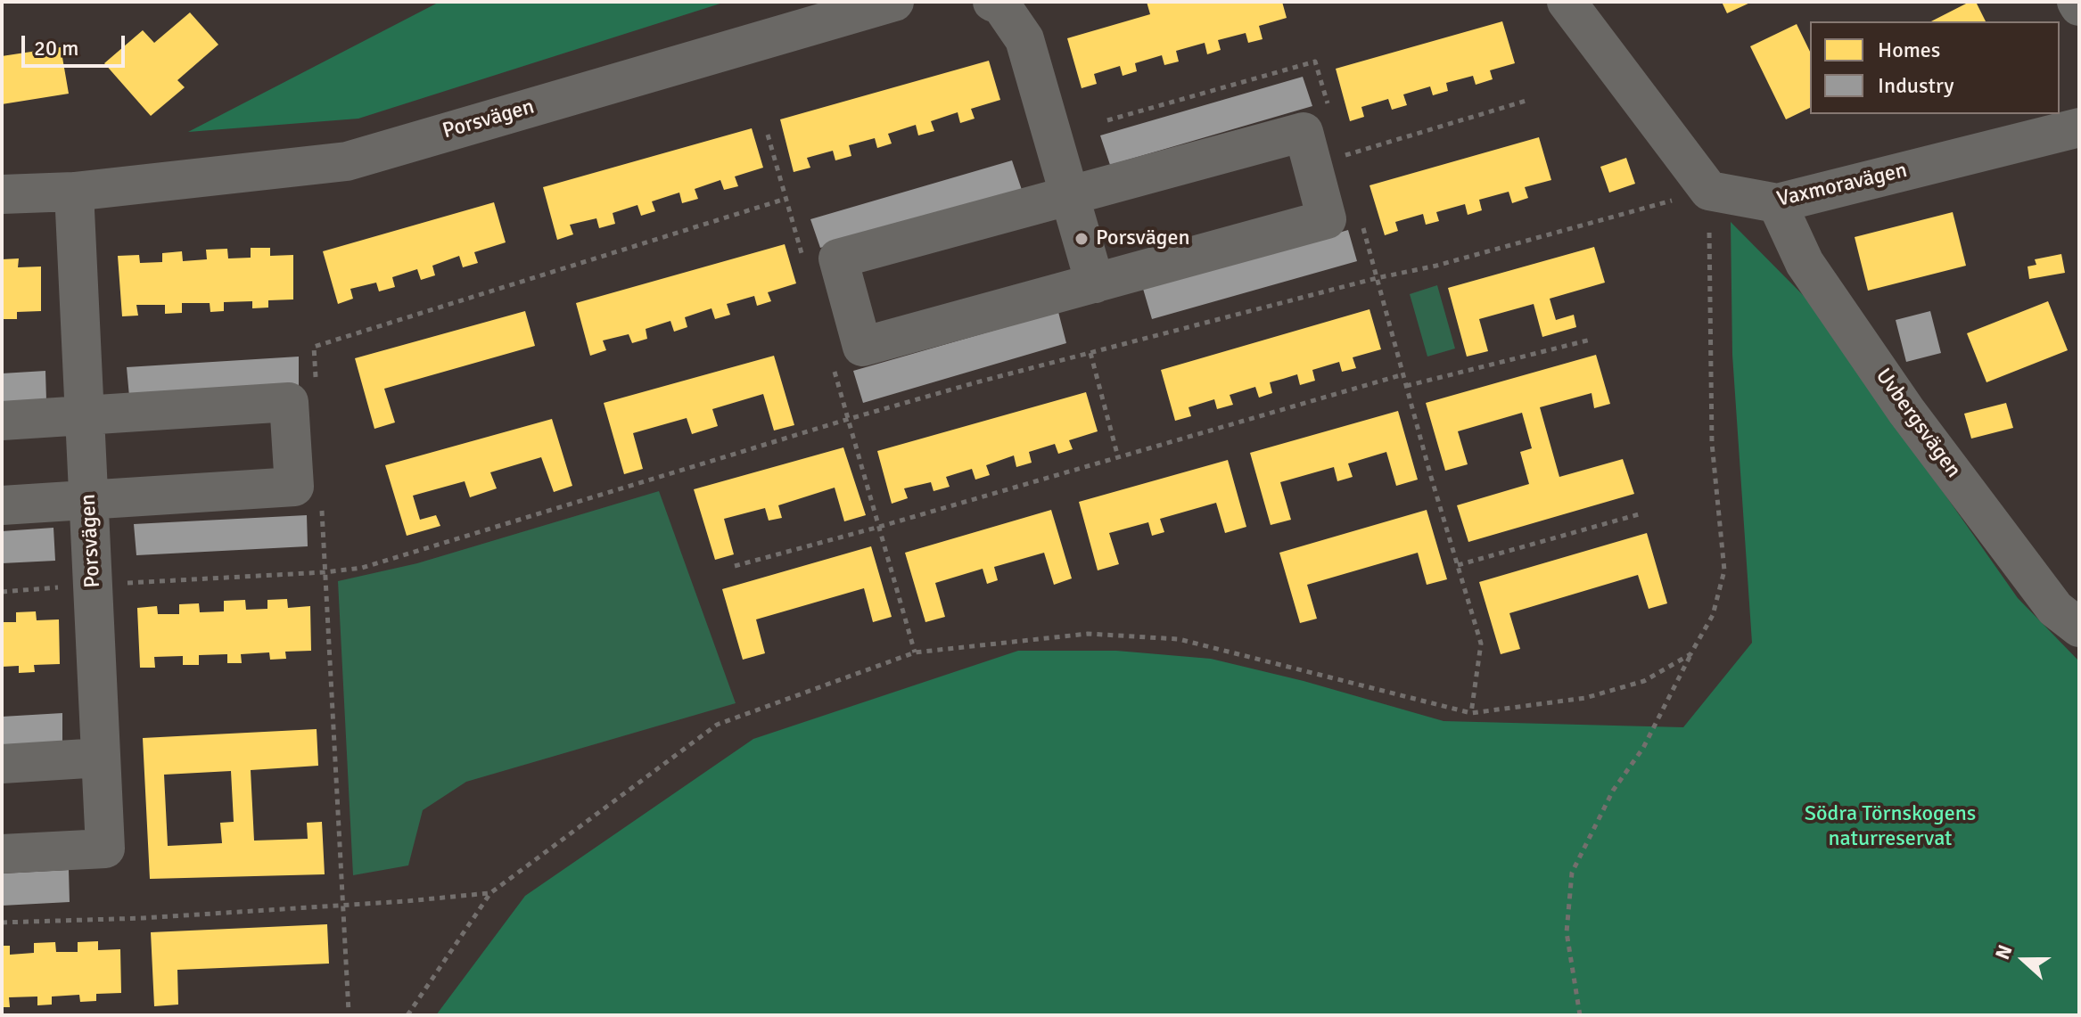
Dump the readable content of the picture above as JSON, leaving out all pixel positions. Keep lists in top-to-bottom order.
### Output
{
  "streets": {
    "street": ["Porsvägen", "Vaxmoravägen", "Uvbergsvägen"]
  },
  "crossings": [
    ["Vaxmoravägen", "Uvbergsvägen"]
  ],
  "parks": ["Södra Törnskogens naturreservat"],
  "places": ["Porsvägen"],
  "legend": ["Homes", "Industry"],
  "scale_bar": "20 m",
  "north": "left"
}
